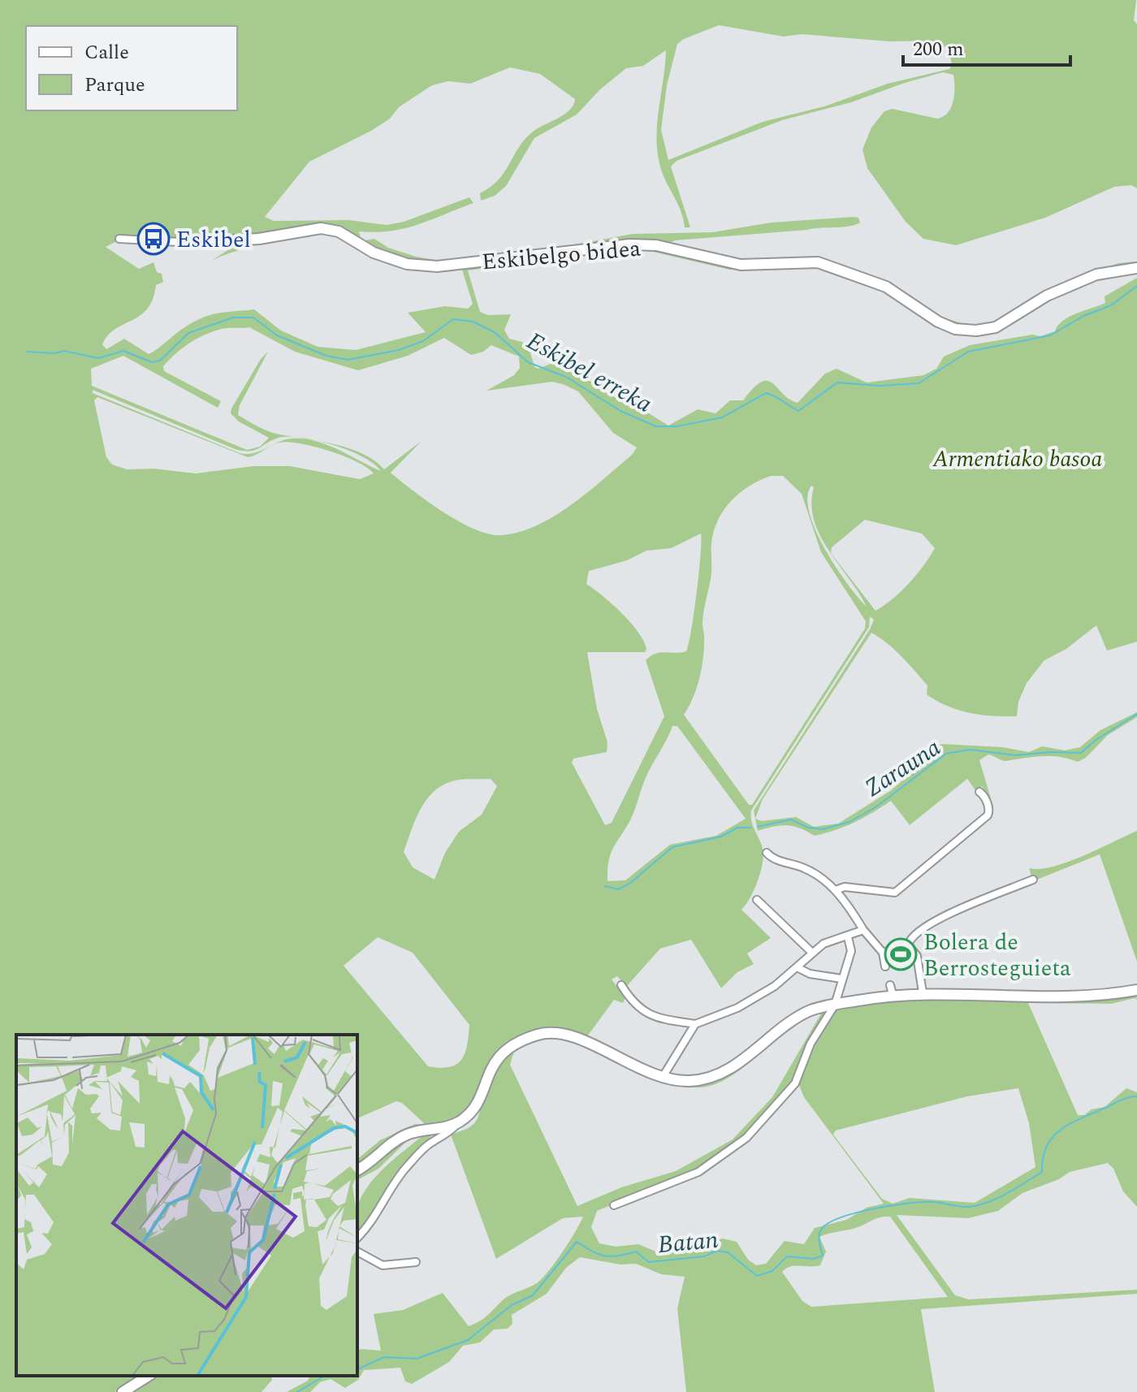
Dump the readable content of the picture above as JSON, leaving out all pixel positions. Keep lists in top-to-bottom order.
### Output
{
  "streets": {
    "street": ["Eskibelgo bidea"]
  },
  "water": ["Eskibel erreka", "Zarauna", "Batan"],
  "parks": ["Armentiako basoa"],
  "places": {
    "bus stop": ["Eskibel"],
    "sports": ["Bolera de Berrosteguieta"]
  },
  "legend": ["Calle", "Parque"],
  "scale_bar": "200 m"
}
